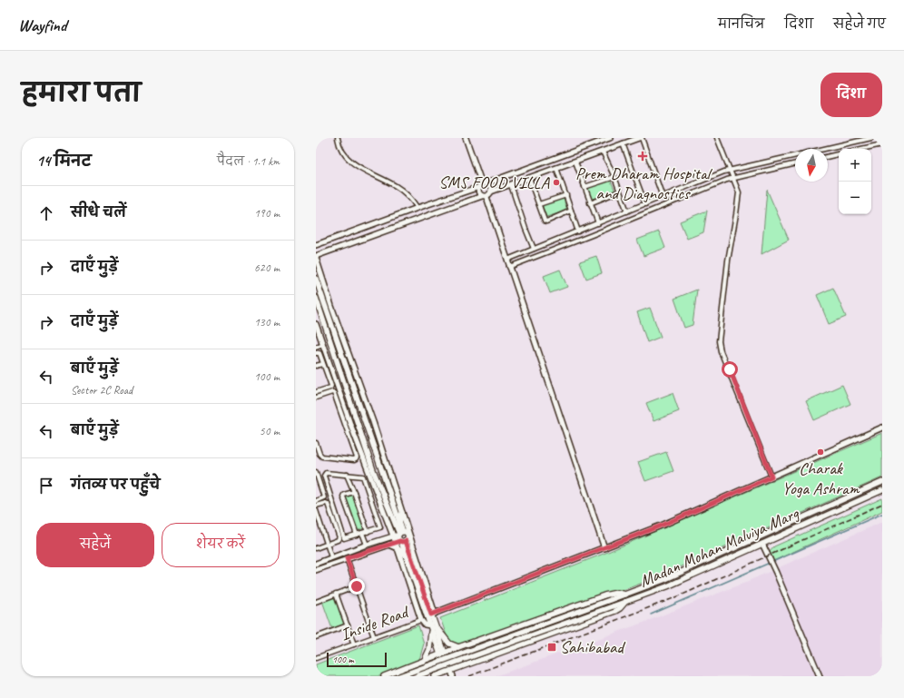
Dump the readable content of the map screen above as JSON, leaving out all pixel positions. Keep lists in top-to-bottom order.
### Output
{
  "streets": {
    "main road": ["Madan Mohan Malviya Marg"],
    "street": ["Inside Road"]
  },
  "places": {
    "health": ["Prem Dharam Hospital and Diagnostics"],
    "other": ["SMS FOOD VILLA", "Charak Yoga Ashram"],
    "transit": ["Sahibabad"]
  },
  "scale_bar": "100 m",
  "north": "bottom",
  "page": {
    "header": "Wayfind",
    "nav": ["मानचित्र", "दिशा", "सहेजे गए"],
    "title": "हमारा पता",
    "buttons": [
      "दिशा",
      ["सहेजें", "शेयर करें"]
    ],
    "heading": ["14 मिनट", "पैदल · 1.1 km"],
    "map_buttons": ["+", "−"],
    "list": [
      ["सीधे चलें", "190 m"],
      ["दाएँ मुड़ें", "620 m"],
      ["दाएँ मुड़ें", "130 m"],
      ["बाएँ मुड़ें", "Sector 2C Road", "100 m"],
      ["बाएँ मुड़ें", "50 m"],
      "गंतव्य पर पहुँचे"
    ],
    "scale": "100 m"
  }
}
